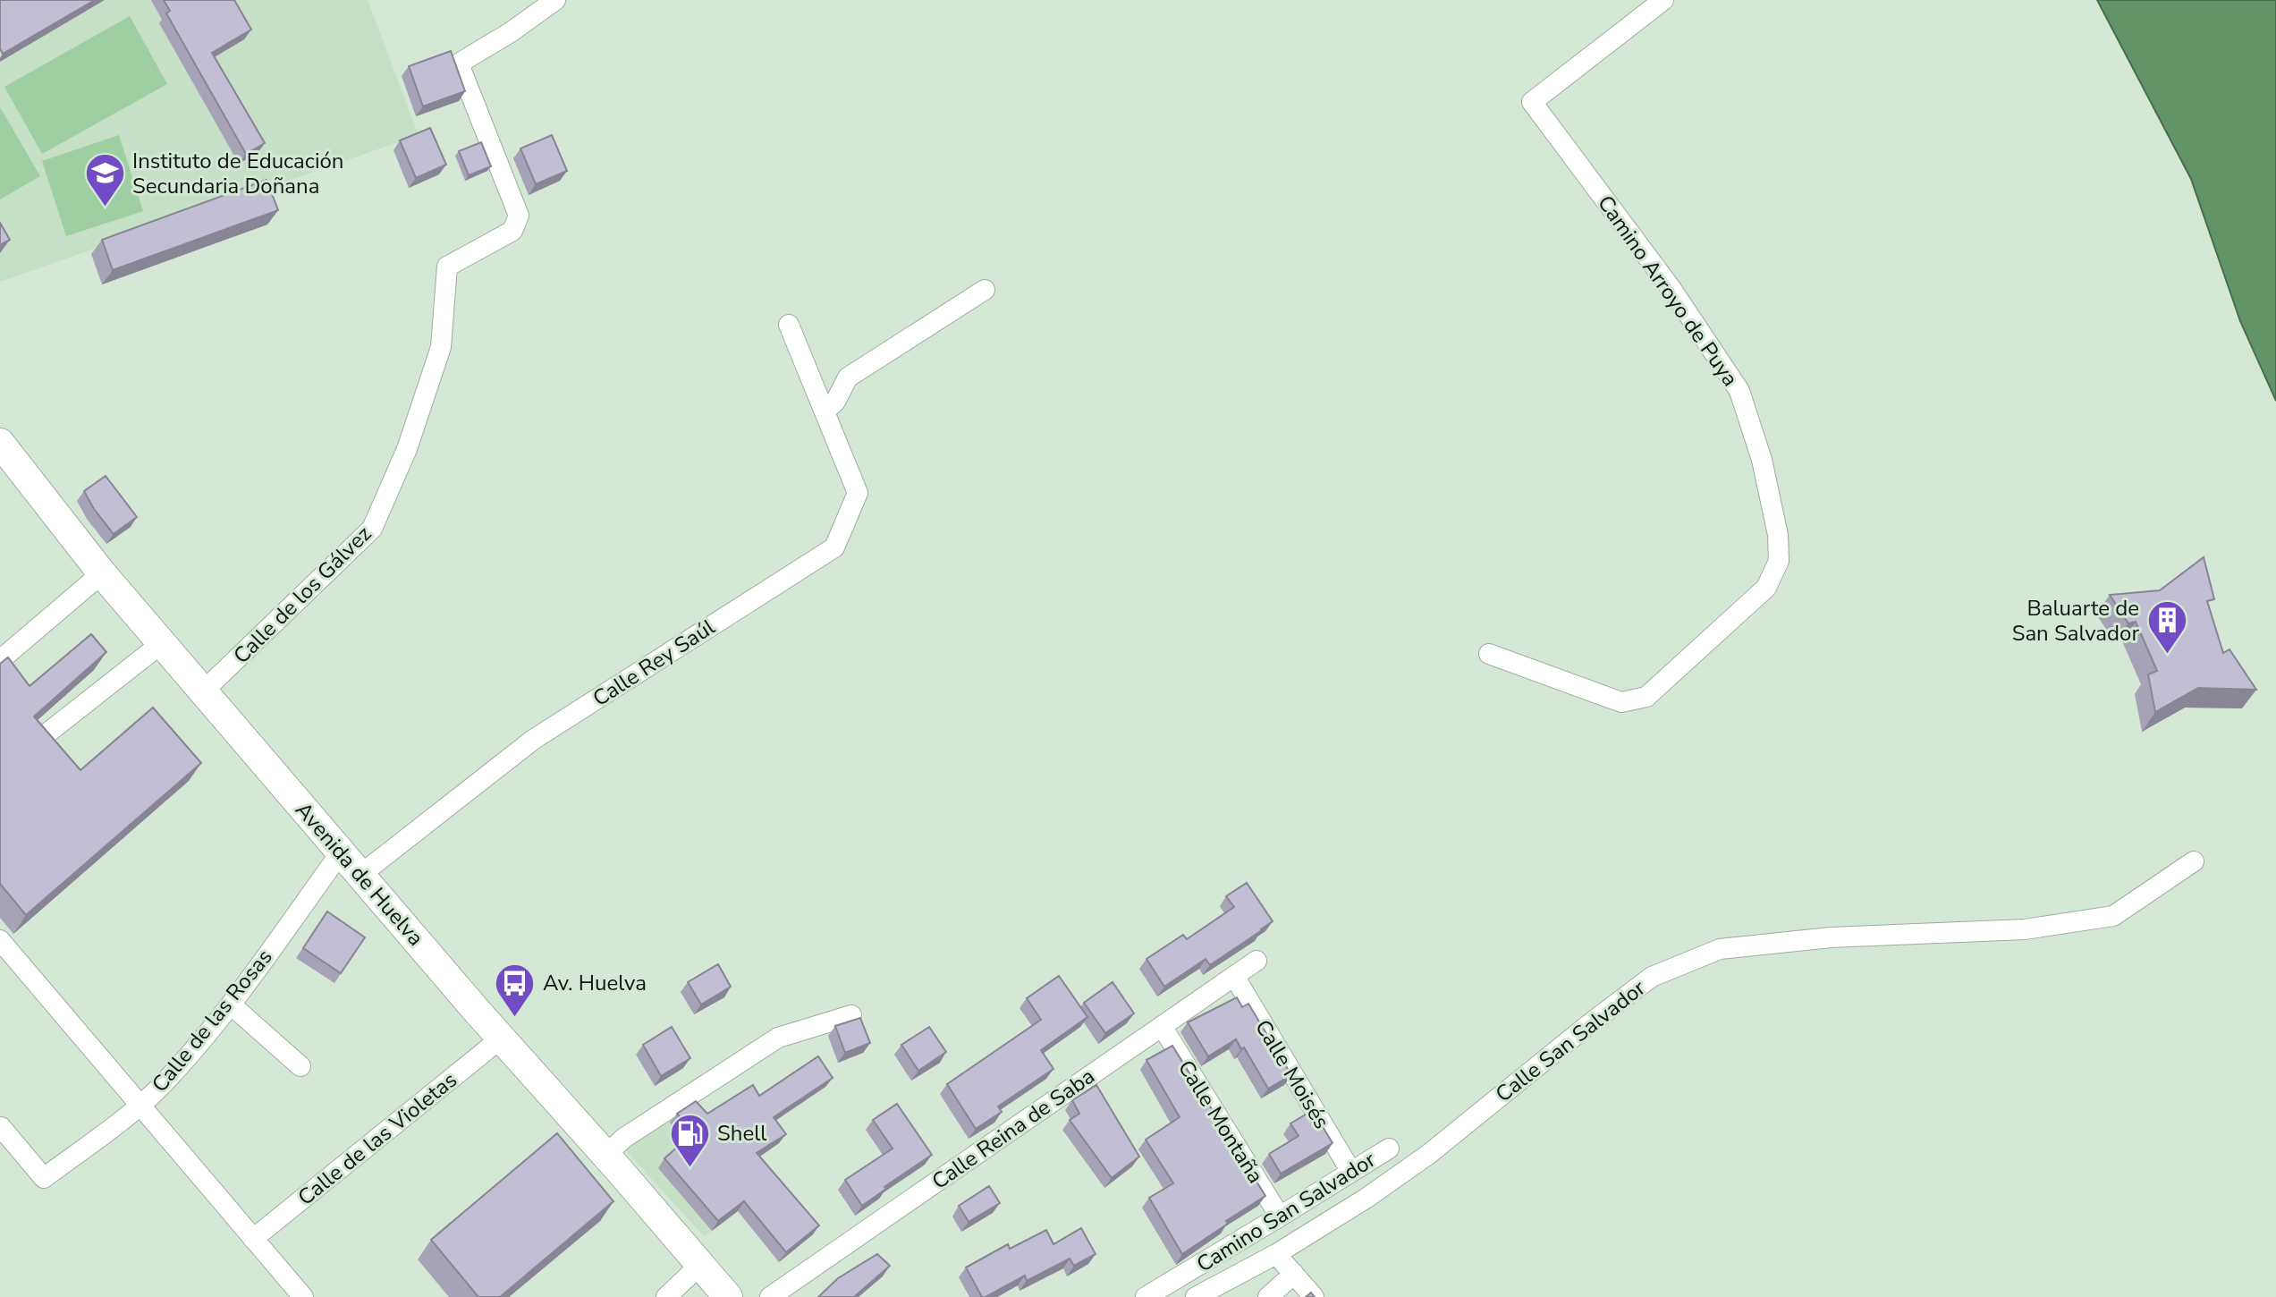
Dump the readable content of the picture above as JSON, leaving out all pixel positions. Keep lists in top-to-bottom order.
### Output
{
  "streets": {
    "street": [
      "Camino Arroyo de Puya",
      "Calle de los Gálvez",
      "Calle Rey Saúl",
      "Avenida de Huelva",
      "Calle de las Rosas",
      "Calle San Salvador",
      "Calle Moisés",
      "Calle Montaña",
      "Calle Reina de Saba",
      "Calle de las Violetas",
      "Camino San Salvador"
    ]
  },
  "crossings": [
    ["Calle de los Gálvez", "Avenida de Huelva"],
    ["Calle Rey Saúl", "Avenida de Huelva"],
    ["Avenida de Huelva", "Calle de las Rosas"],
    ["Avenida de Huelva", "Calle de las Violetas"],
    ["Calle Moisés", "Calle Reina de Saba"],
    ["Calle Moisés", "Camino San Salvador"],
    ["Calle Montaña", "Calle Reina de Saba"],
    ["Calle Montaña", "Camino San Salvador"]
  ],
  "places": {
    "school or university": ["Instituto de Educación Secundaria Doñana"],
    "building": ["Baluarte de San Salvador"],
    "bus stop": ["Av. Huelva"],
    "fuel station": ["Shell"]
  }
}
